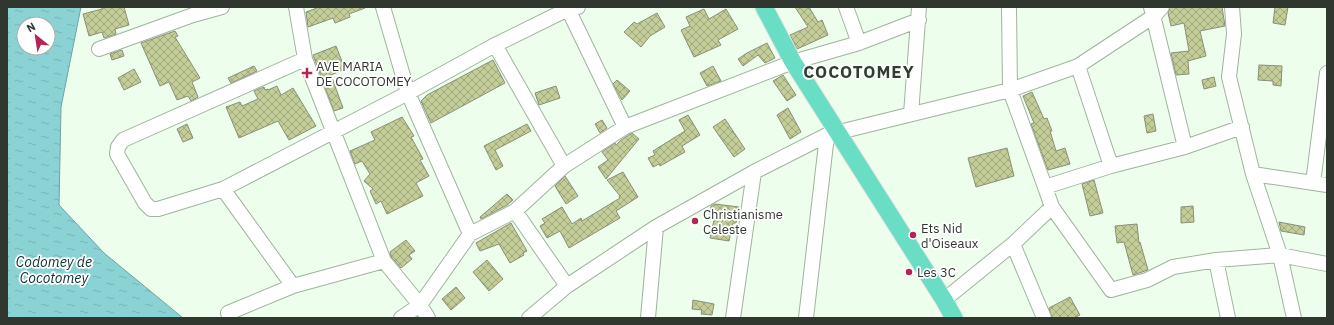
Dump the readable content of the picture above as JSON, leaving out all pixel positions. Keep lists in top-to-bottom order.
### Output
{
  "districts": ["COCOTOMEY"],
  "water": ["Codomey de Cocotomey"],
  "places": {
    "health": ["AVE MARIA DE COCOTOMEY"],
    "other": ["Christianisme Celeste", "Ets Nid d'Oiseaux", "Les 3C"]
  },
  "north": "top left"
}
